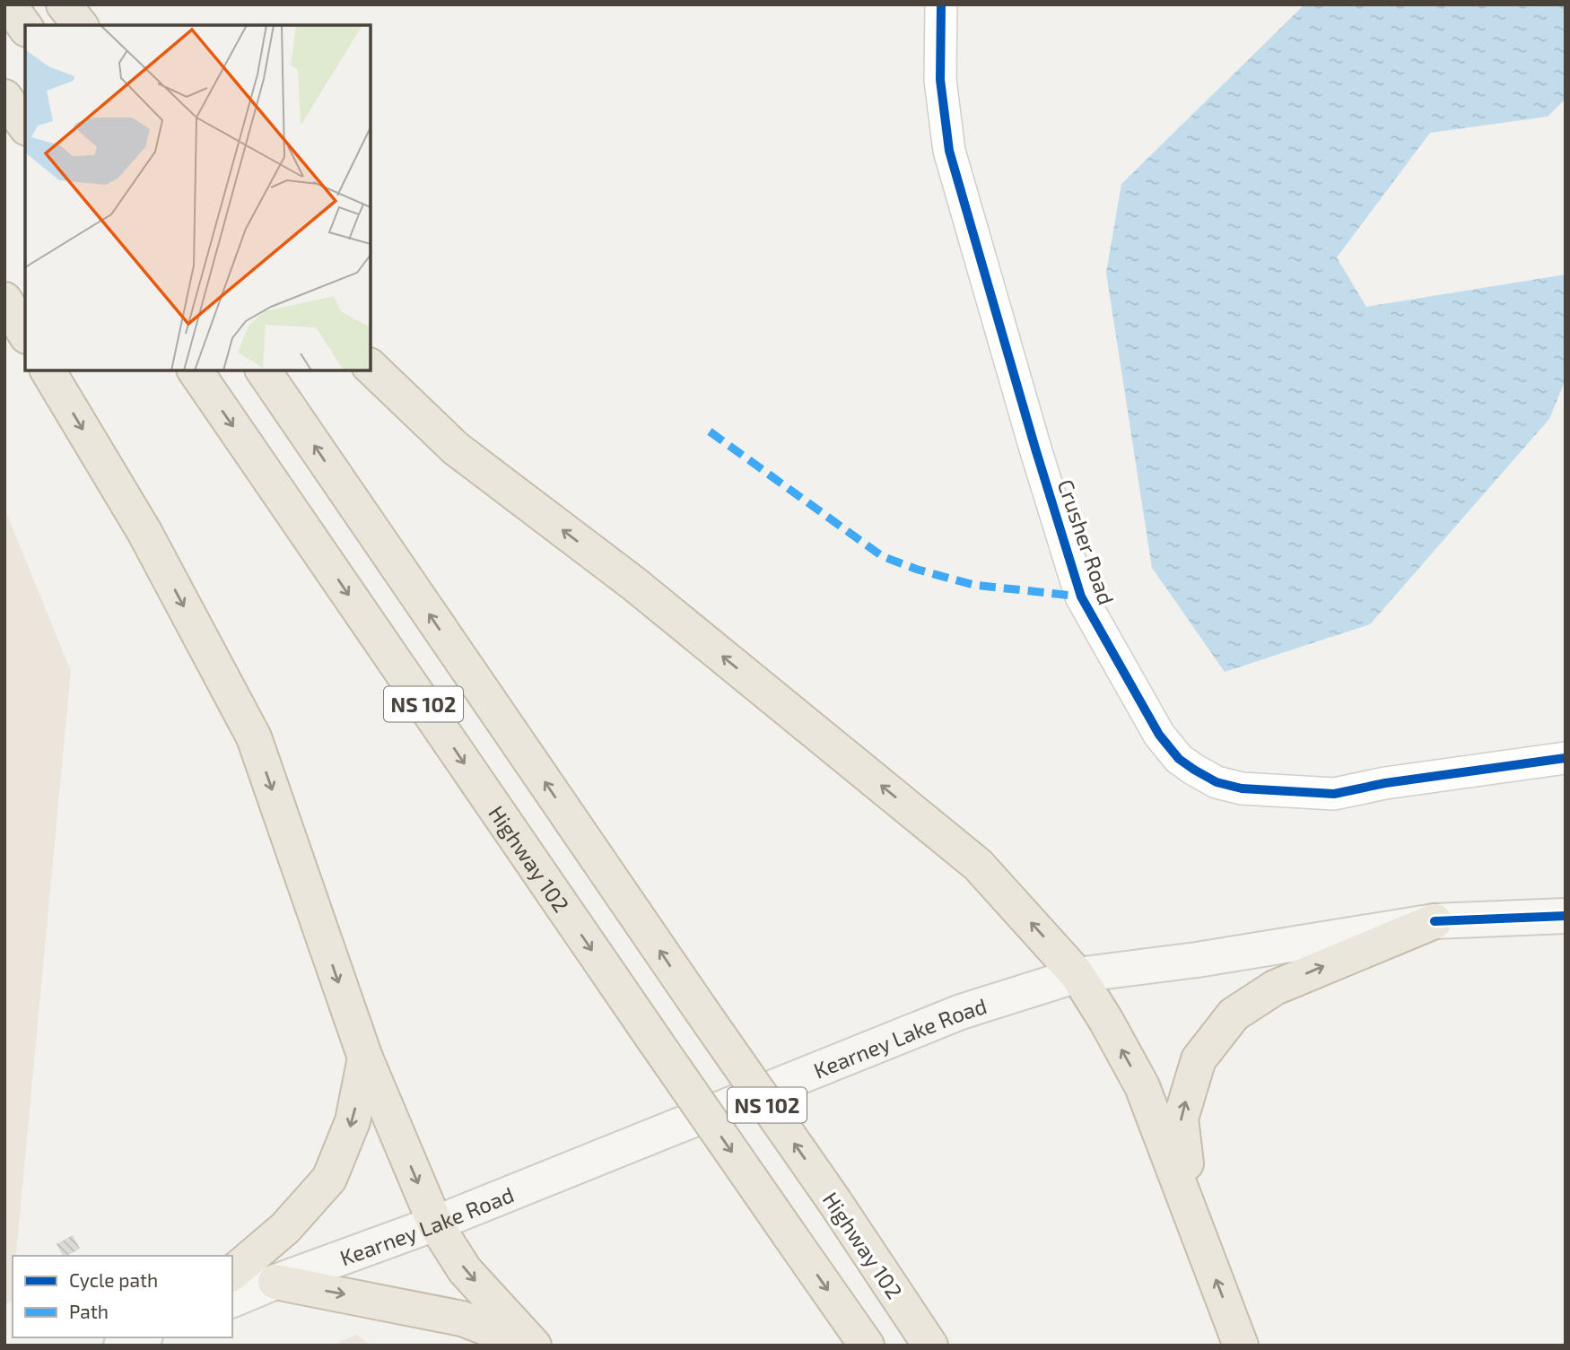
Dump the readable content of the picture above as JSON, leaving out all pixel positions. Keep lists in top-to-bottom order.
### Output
{
  "streets": {
    "highway": ["NS 102", "Highway 102"],
    "main road": ["Kearney Lake Road"],
    "street": ["Crusher Road"]
  },
  "legend": ["Cycle path", "Path"]
}
